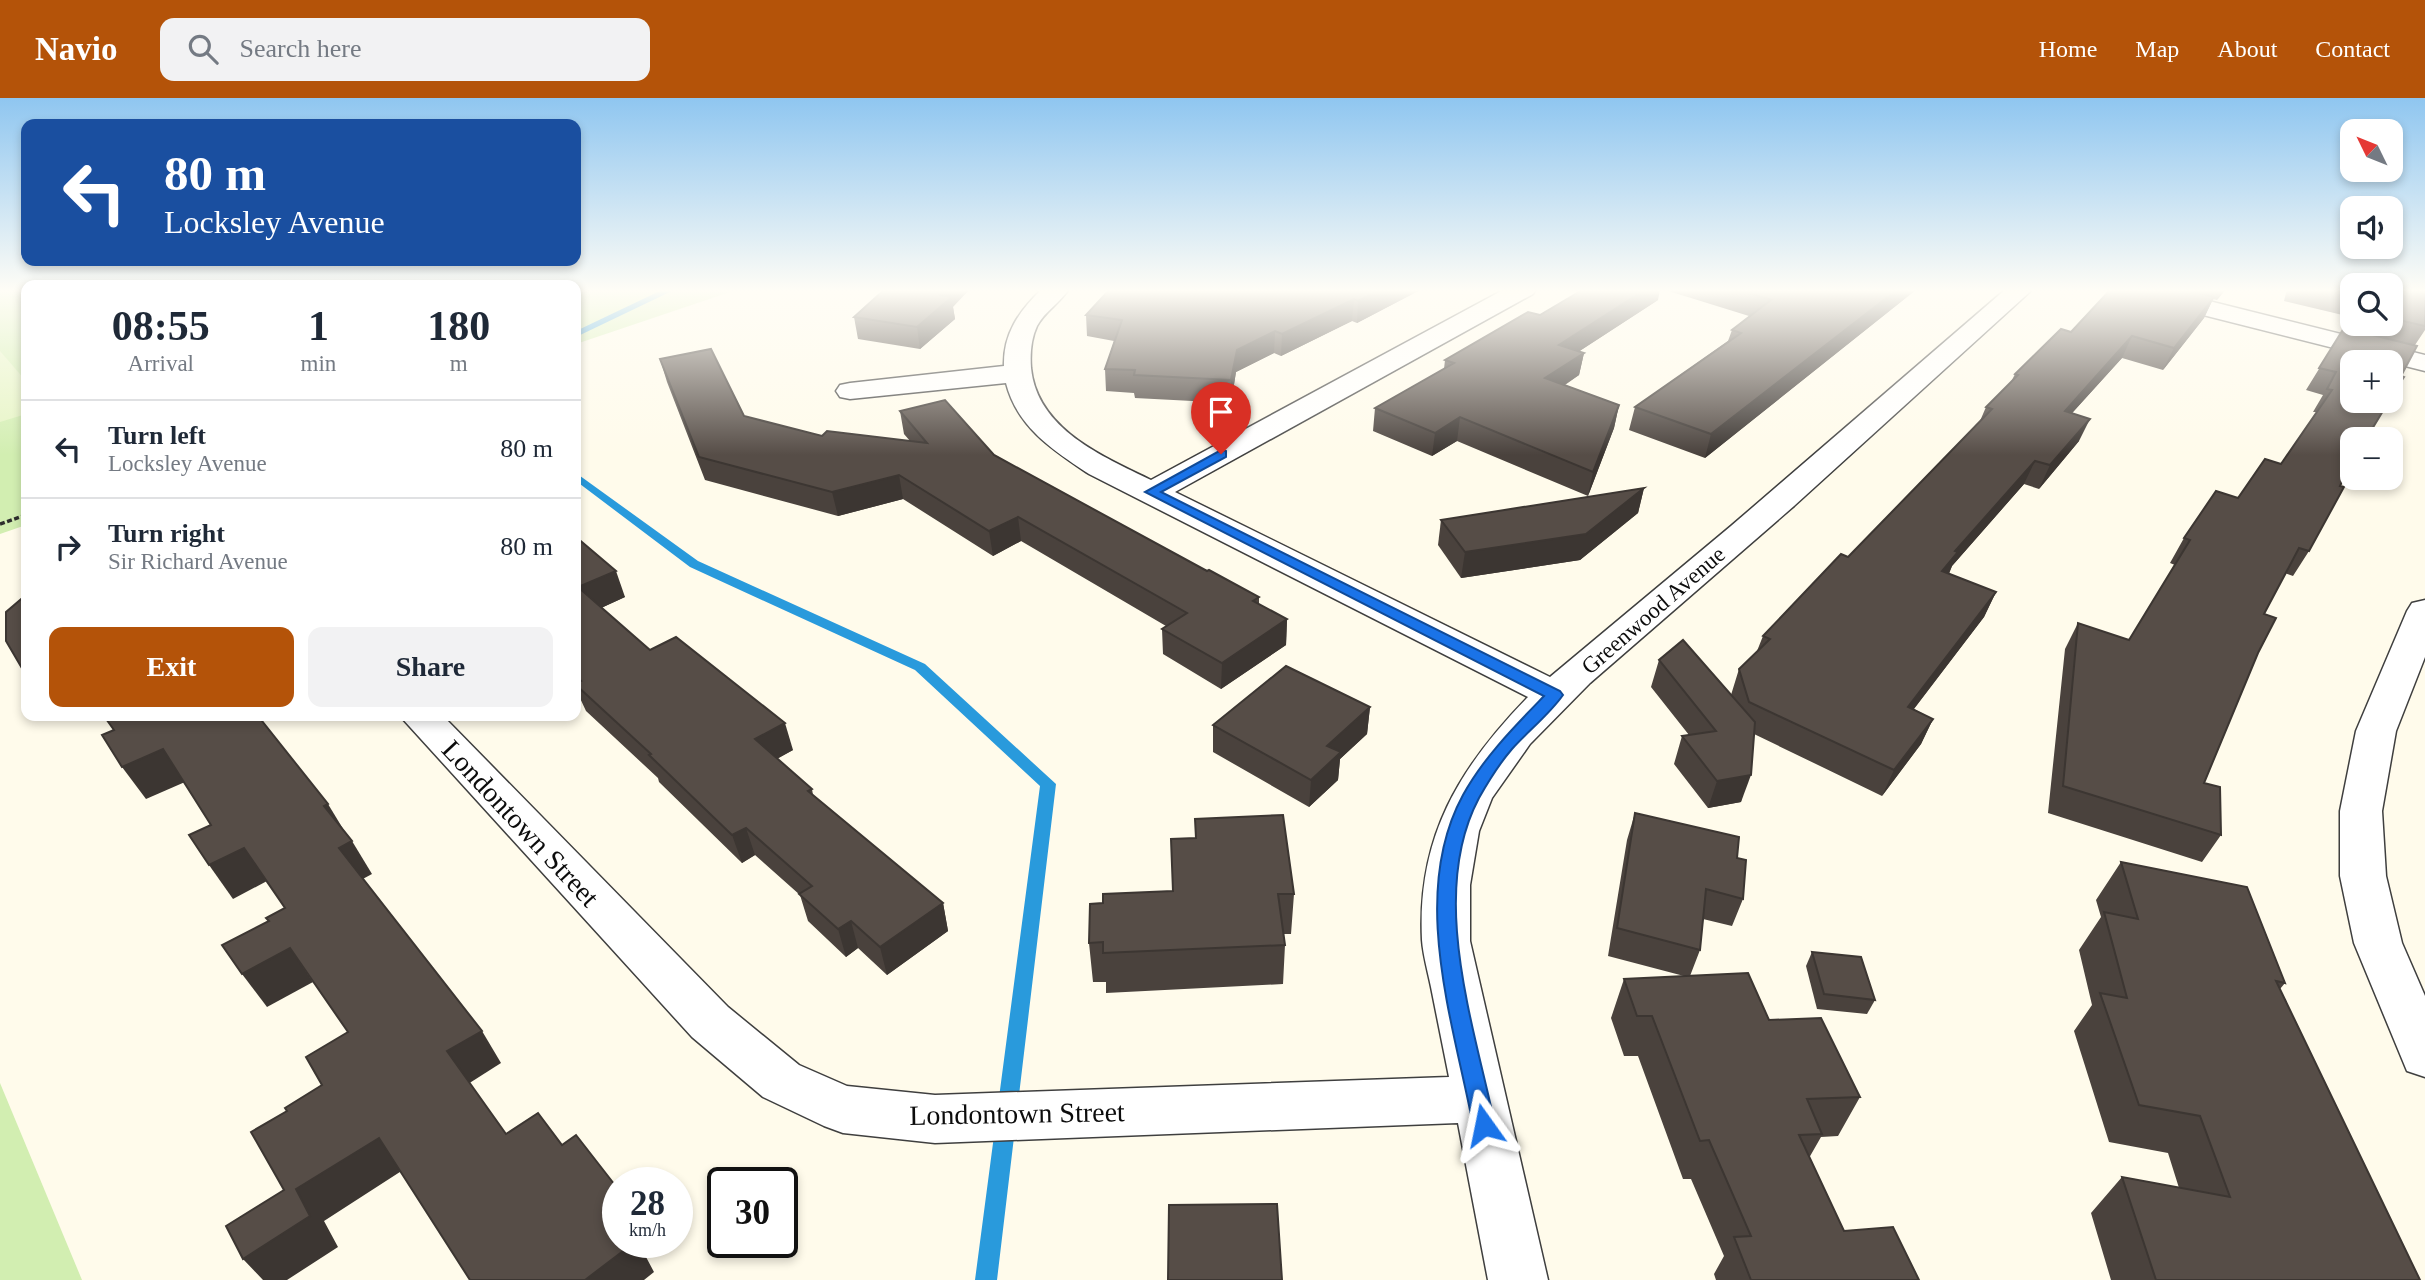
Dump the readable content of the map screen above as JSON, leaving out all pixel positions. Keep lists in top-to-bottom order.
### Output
{
  "streets": {
    "street": ["Greenwood Avenue", "Londontown Street"]
  },
  "crossings": [
    ["Greenwood Avenue", "Londontown Street"]
  ],
  "north": "top left",
  "page": {
    "header": "Navio",
    "search": "Search here",
    "nav": [
      "Home",
      "Map",
      "About",
      "Contact"
    ],
    "map_buttons": ["+", "−"],
    "turn": ["80 m", "Locksley Avenue"],
    "eta": [
      "08:55",
      "Arrival",
      "1",
      "min",
      "180",
      "m"
    ],
    "list": [
      {
        "name": "Turn left",
        "note": "Locksley Avenue",
        "value": "80 m"
      },
      {
        "name": "Turn right",
        "note": "Sir Richard Avenue",
        "value": "80 m"
      }
    ],
    "buttons": ["Exit", "Share"],
    "speed": "28 km/h",
    "limit": "30"
  }
}
